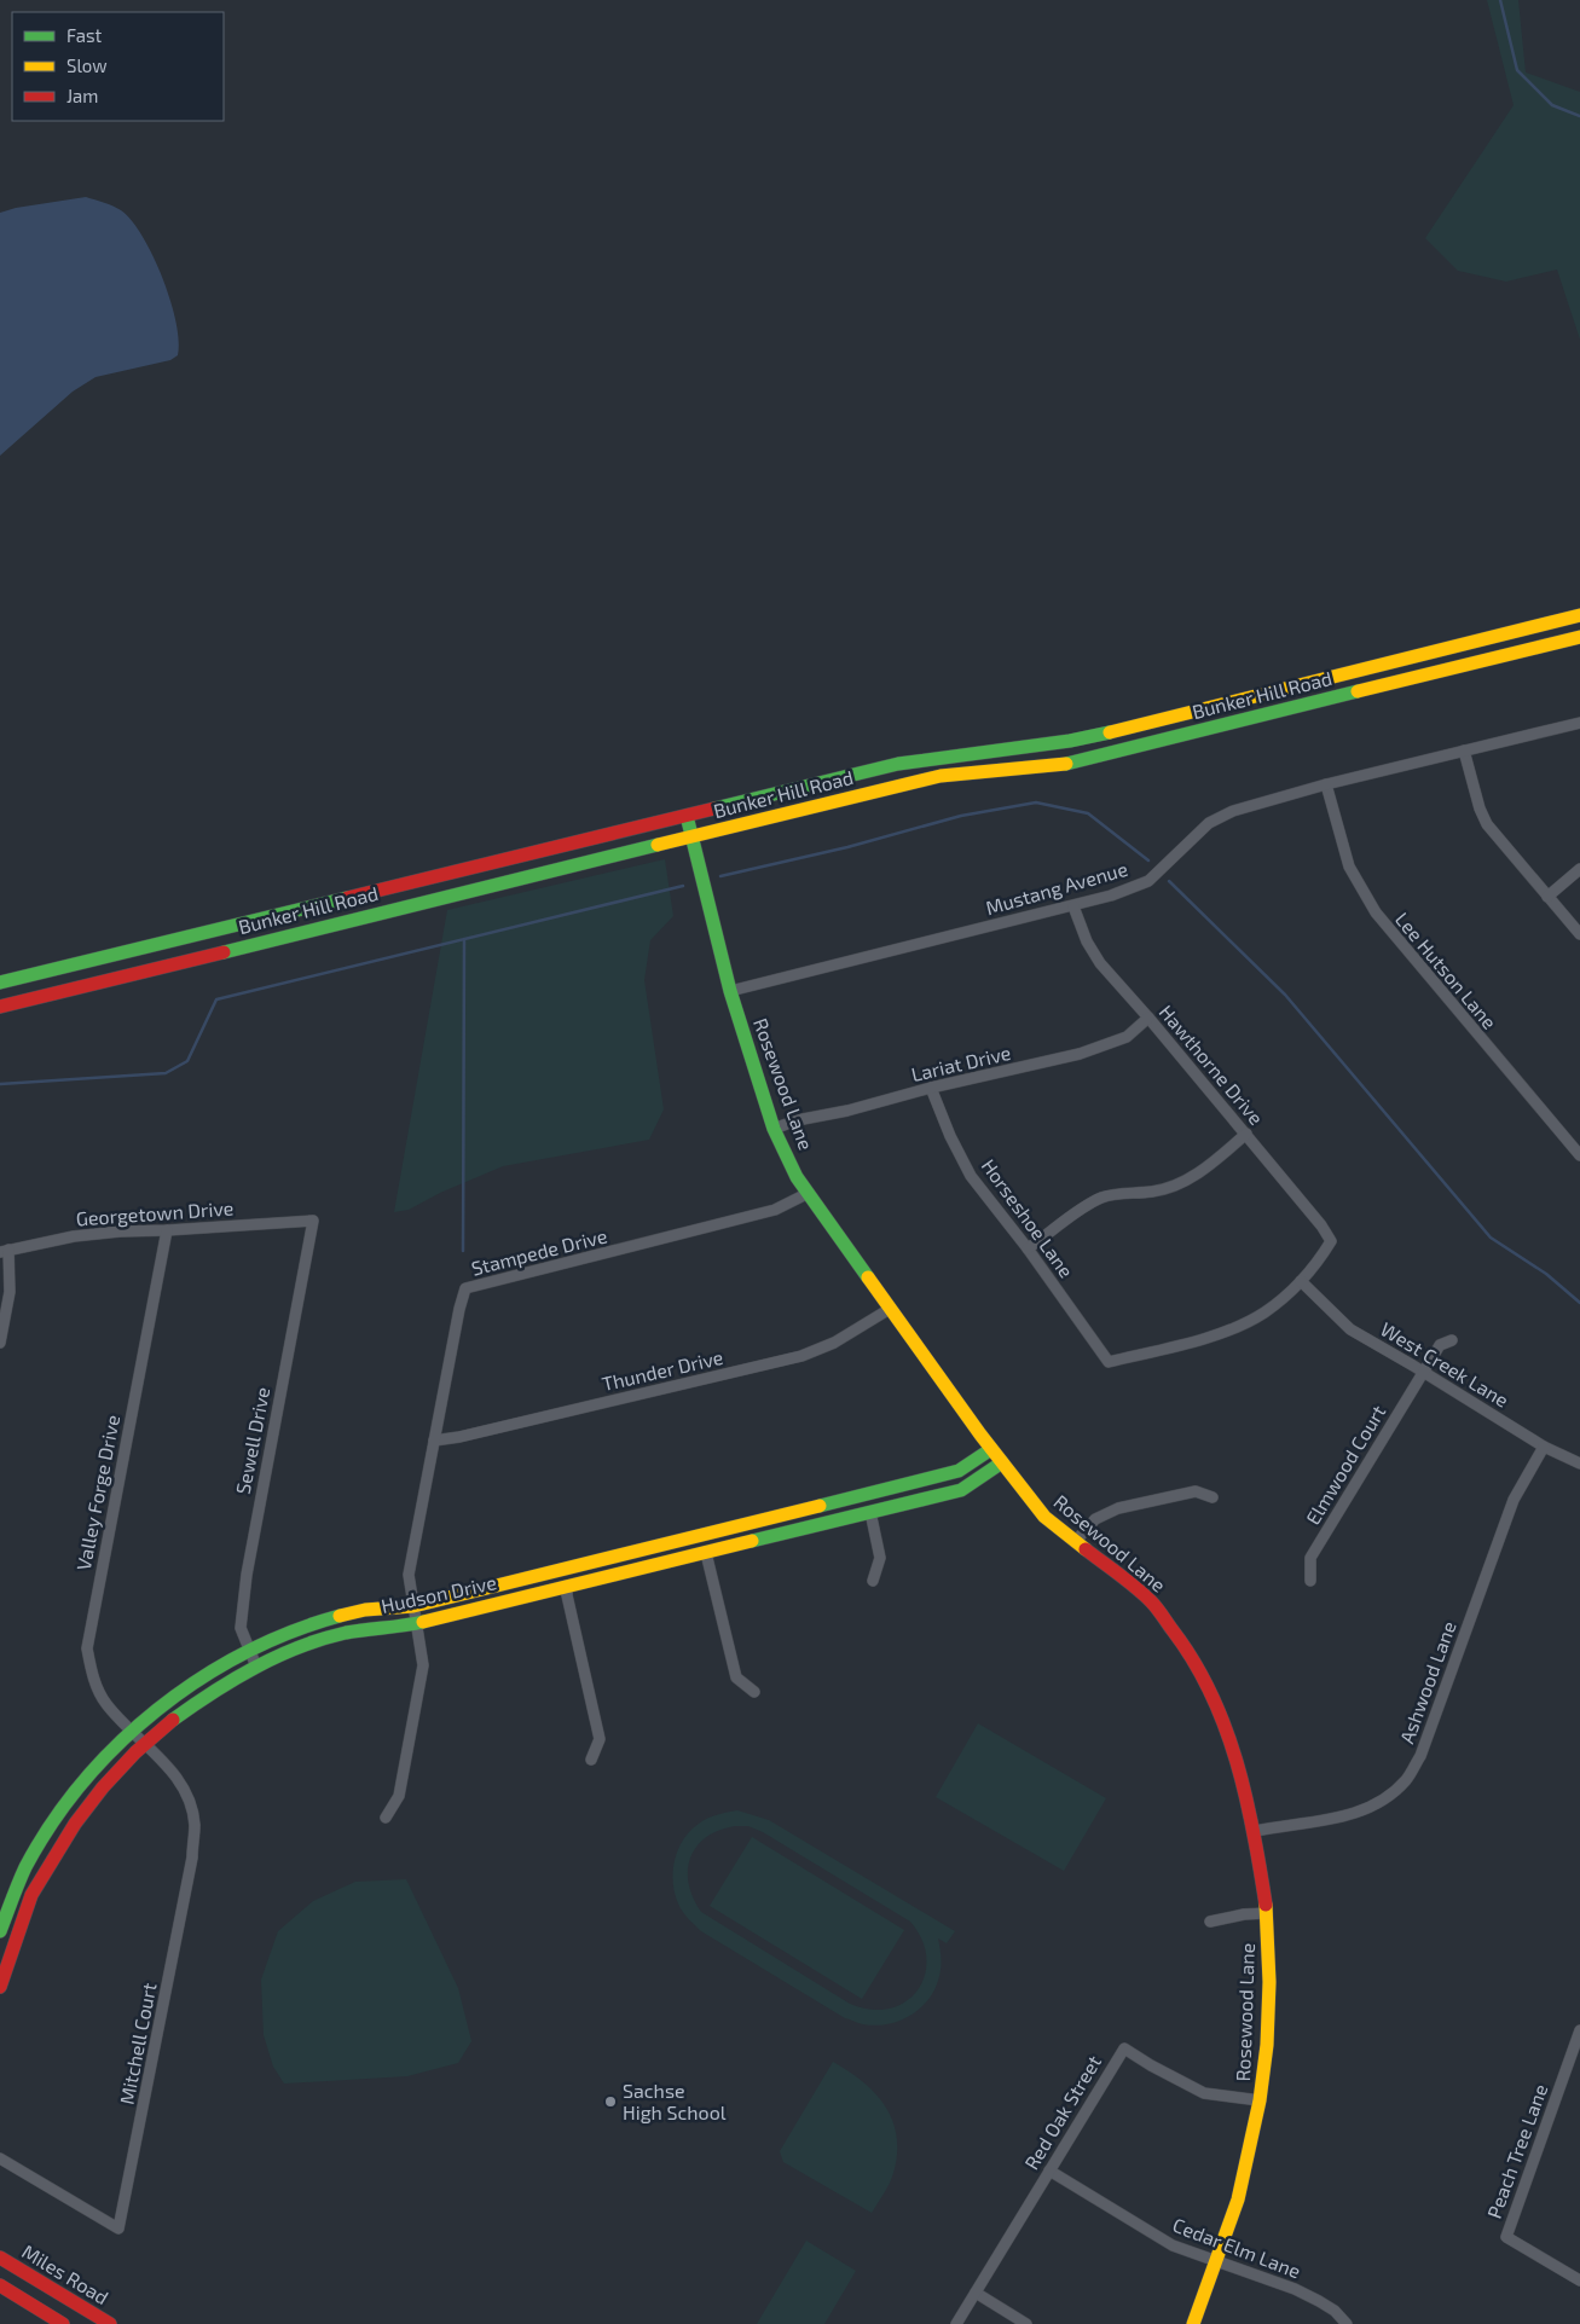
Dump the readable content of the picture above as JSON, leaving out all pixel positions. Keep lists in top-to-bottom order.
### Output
{
  "streets": {
    "street": [
      "Bunker Hill Road",
      "Mustang Avenue",
      "Lee Hutson Lane",
      "Lariat Drive",
      "Hawthorne Drive",
      "Rosewood Lane",
      "Georgetown Drive",
      "Horseshoe Lane",
      "Stampede Drive",
      "West Creek Lane",
      "Thunder Drive",
      "Sewell Drive",
      "Elmwood Court",
      "Valley Forge Drive",
      "Hudson Drive",
      "Ashwood Lane",
      "Mitchell Court",
      "Red Oak Street",
      "Peach Tree Lane",
      "Cedar Elm Lane",
      "Miles Road"
    ]
  },
  "crossings": [
    ["Bunker Hill Road", "Rosewood Lane"],
    ["Mustang Avenue", "Lee Hutson Lane"],
    ["Mustang Avenue", "Hawthorne Drive"],
    ["Mustang Avenue", "Rosewood Lane"],
    ["Lariat Drive", "Hawthorne Drive"],
    ["Lariat Drive", "Rosewood Lane"],
    ["Lariat Drive", "Horseshoe Lane"],
    ["Hawthorne Drive", "Horseshoe Lane"],
    ["Hawthorne Drive", "West Creek Lane"],
    ["Rosewood Lane", "Stampede Drive"],
    ["Rosewood Lane", "Thunder Drive"],
    ["Rosewood Lane", "Hudson Drive"],
    ["Rosewood Lane", "Ashwood Lane"],
    ["Rosewood Lane", "Red Oak Street"],
    ["Rosewood Lane", "Cedar Elm Lane"],
    ["Georgetown Drive", "Sewell Drive"],
    ["Georgetown Drive", "Valley Forge Drive"],
    ["Horseshoe Lane", "West Creek Lane"],
    ["Stampede Drive", "Thunder Drive"],
    ["Stampede Drive", "Hudson Drive"],
    ["West Creek Lane", "Elmwood Court"],
    ["West Creek Lane", "Ashwood Lane"],
    ["Sewell Drive", "Hudson Drive"],
    ["Valley Forge Drive", "Hudson Drive"],
    ["Valley Forge Drive", "Mitchell Court"],
    ["Hudson Drive", "Mitchell Court"],
    ["Red Oak Street", "Cedar Elm Lane"]
  ],
  "places": ["Sachse High School"],
  "legend": ["Fast", "Slow", "Jam"]
}
